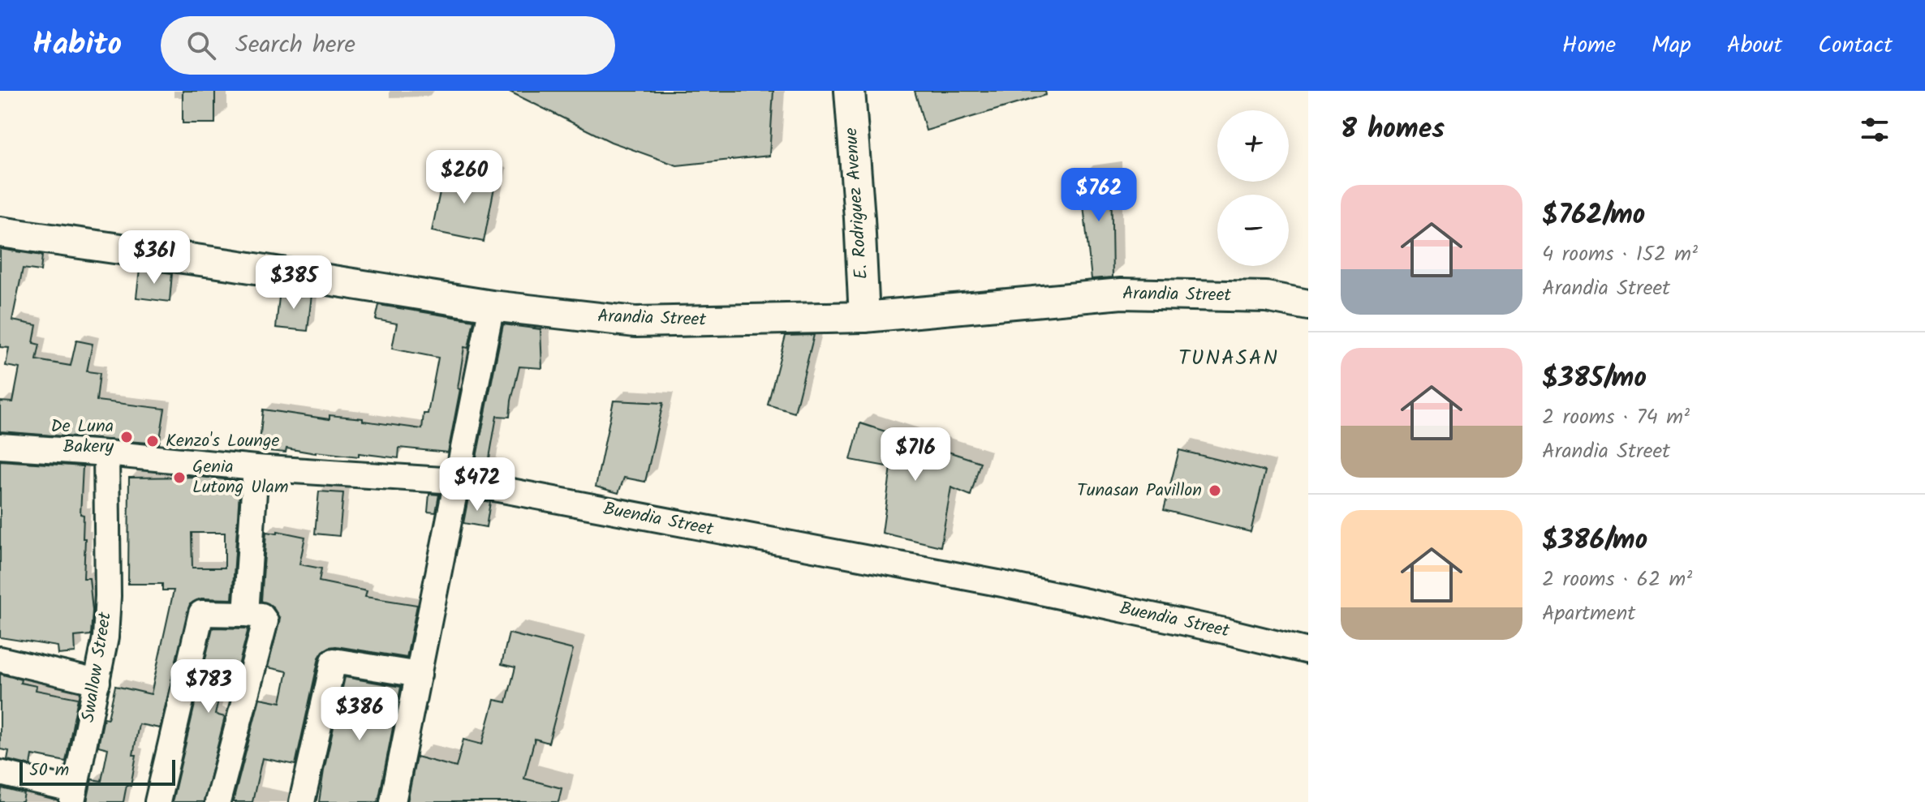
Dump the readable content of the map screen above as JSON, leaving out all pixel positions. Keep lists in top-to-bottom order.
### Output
{
  "streets": {
    "street": [
      "E. Rodriguez Avenue",
      "Arandia Street",
      "Buendia Street",
      "Swallow Street"
    ]
  },
  "crossings": [
    ["E. Rodriguez Avenue", "Arandia Street"],
    ["Buendia Street", "Swallow Street"]
  ],
  "districts": ["TUNASAN"],
  "places": [
    "De Luna Bakery",
    "Kenzo's Lounge",
    "Genia Lutong Ulam",
    "Tunasan Pavillon"
  ],
  "scale_bar": "50 m",
  "page": {
    "header": "Habito",
    "search": "Search here",
    "nav": [
      "Home",
      "Map",
      "About",
      "Contact"
    ],
    "heading": "8 homes",
    "map_buttons": ["+", "−"],
    "price": [
      "$260",
      "$762",
      "$361",
      "$385",
      "$716",
      "$472",
      "$783",
      "$386"
    ],
    "list": [
      {
        "name": "$762/mo",
        "note": "4 rooms · 152 m² · Arandia Street"
      },
      {
        "name": "$385/mo",
        "note": "2 rooms · 74 m² · Arandia Street"
      },
      {
        "name": "$386/mo",
        "note": "2 rooms · 62 m² · Apartment"
      }
    ],
    "scale": "50 m"
  }
}
